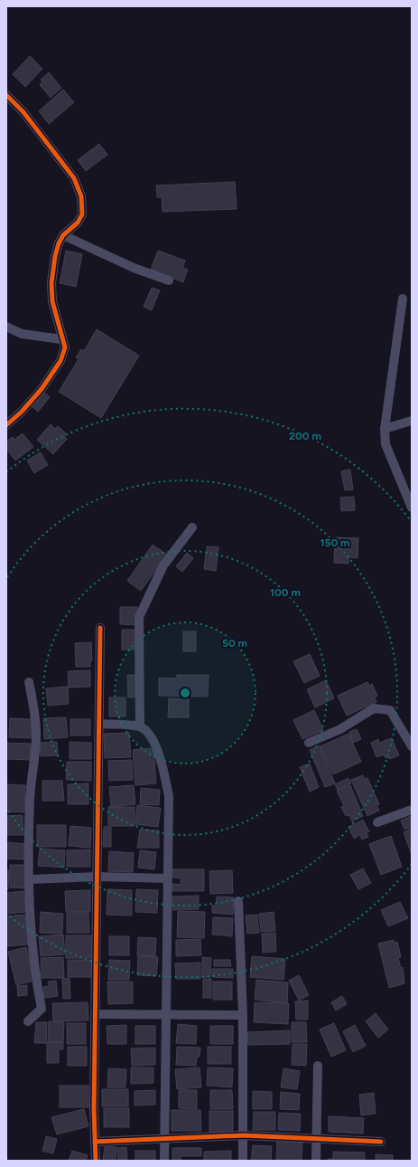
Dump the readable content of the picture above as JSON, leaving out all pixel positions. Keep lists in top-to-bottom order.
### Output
{
  "rings": [
    "200 m",
    "150 m",
    "100 m",
    "50 m"
  ]
}
